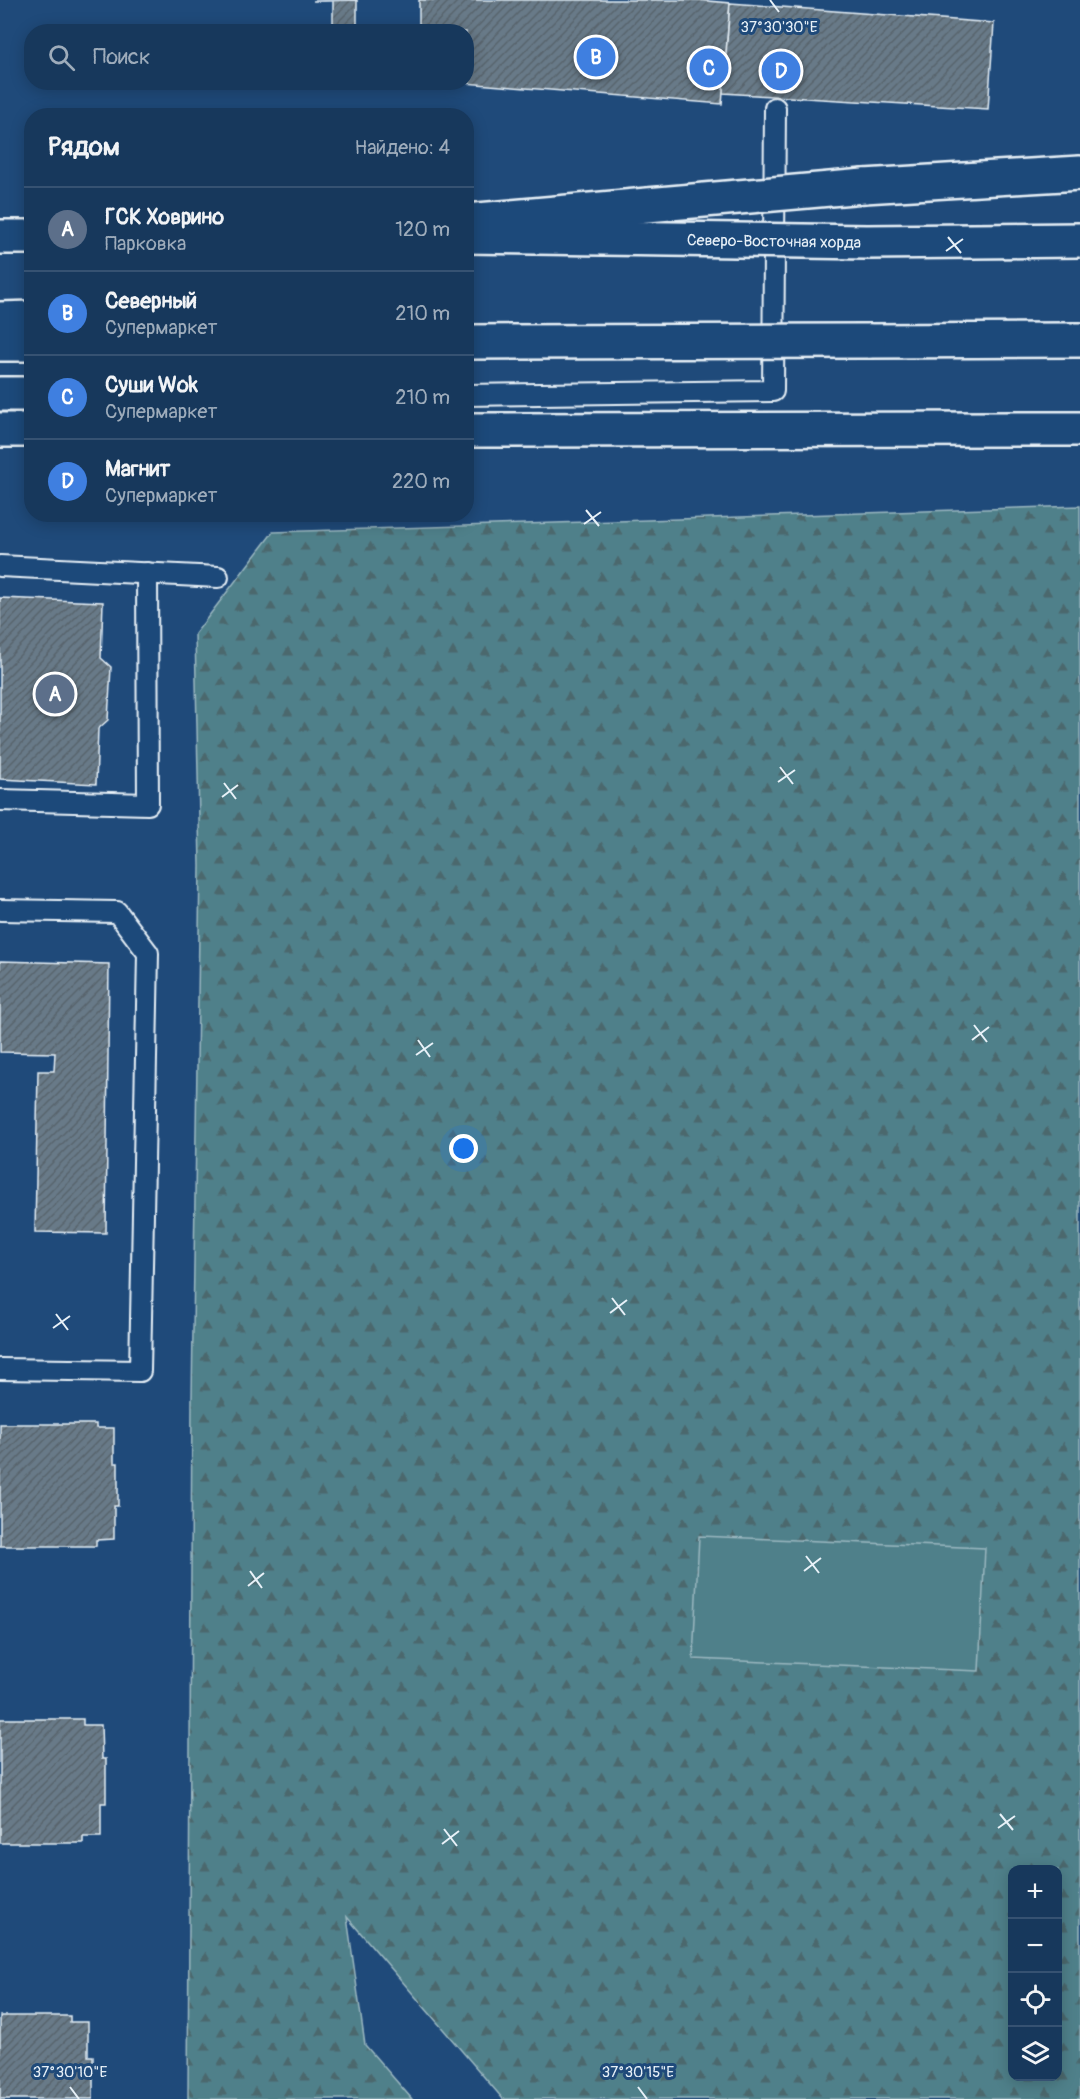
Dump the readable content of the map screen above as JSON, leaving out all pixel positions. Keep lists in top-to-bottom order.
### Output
{
  "streets": {
    "main road": ["Северо-Восточная хорда"]
  },
  "page": {
    "search": "Поиск",
    "pins": [
      "B",
      "C",
      "D",
      "A"
    ],
    "heading": ["Рядом", "Найдено: 4"],
    "list": [
      {
        "mark": "A",
        "name": "ГСК Ховрино",
        "note": "Парковка",
        "value": "120 m"
      },
      {
        "mark": "B",
        "name": "Северный",
        "note": "Супермаркет",
        "value": "210 m"
      },
      {
        "mark": "C",
        "name": "Суши Wok",
        "note": "Супермаркет",
        "value": "210 m"
      },
      {
        "mark": "D",
        "name": "Магнит",
        "note": "Супермаркет",
        "value": "220 m"
      }
    ],
    "map_buttons": ["+", "−"]
  },
  "coordinates": ["37°30'30\"E", "37°30'10\"E", "37°30'15\"E"]
}
